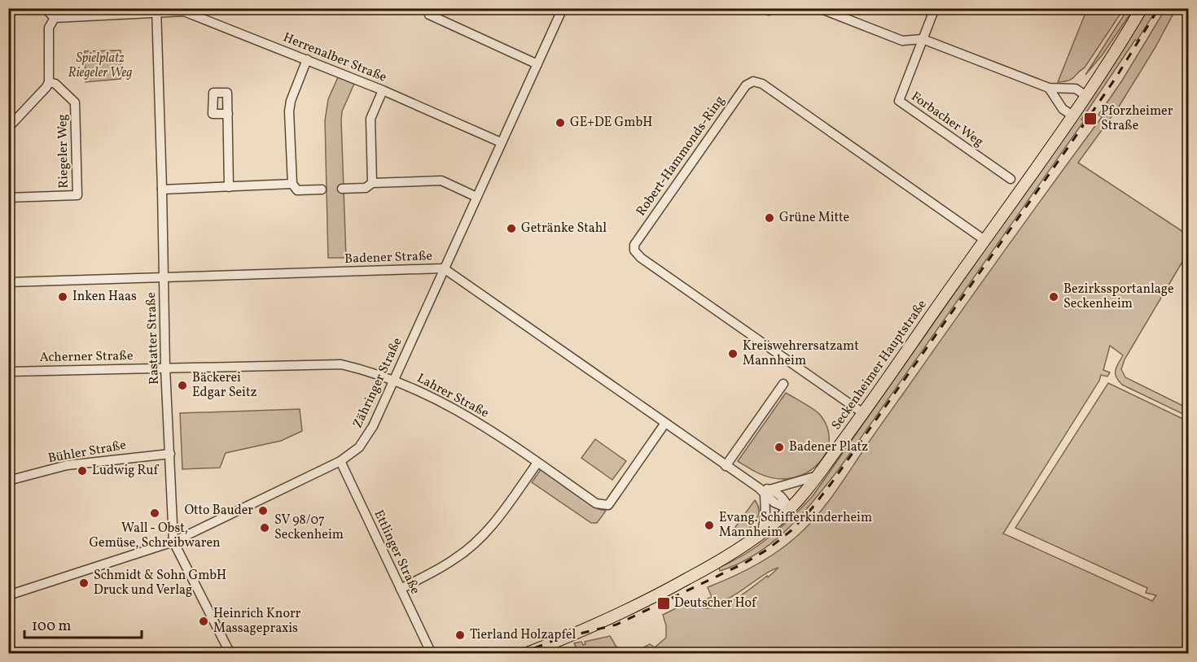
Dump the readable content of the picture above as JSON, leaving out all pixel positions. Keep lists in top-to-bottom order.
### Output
{
  "streets": {
    "main road": ["Seckenheimer Hauptstraße"],
    "street": [
      "Herrenalber Straße",
      "Forbacher Weg",
      "Riegeler Weg",
      "Robert-Hammonds-Ring",
      "Badener Straße",
      "Rastatter Straße",
      "Acherner Straße",
      "Zähringer Straße",
      "Lahrer Straße",
      "Bühler Straße",
      "Ettlinger Straße"
    ]
  },
  "crossings": [
    ["Herrenalber Straße", "Rastatter Straße"],
    ["Herrenalber Straße", "Zähringer Straße"],
    ["Robert-Hammonds-Ring", "Seckenheimer Hauptstraße"],
    ["Badener Straße", "Rastatter Straße"],
    ["Badener Straße", "Seckenheimer Hauptstraße"],
    ["Badener Straße", "Zähringer Straße"],
    ["Badener Straße", "Lahrer Straße"],
    ["Rastatter Straße", "Acherner Straße"],
    ["Rastatter Straße", "Zähringer Straße"],
    ["Rastatter Straße", "Lahrer Straße"],
    ["Rastatter Straße", "Bühler Straße"],
    ["Acherner Straße", "Lahrer Straße"],
    ["Zähringer Straße", "Lahrer Straße"],
    ["Zähringer Straße", "Ettlinger Straße"]
  ],
  "parks": ["Spielplatz Riegeler Weg"],
  "places": {
    "transit": ["Pforzheimer Straße", "Deutscher Hof"],
    "other": [
      "GE+DE GmbH",
      "Grüne Mitte",
      "Getränke Stahl",
      "Inken Haas",
      "Bezirkssportanlage Seckenheim",
      "Kreiswehrersatzamt Mannheim",
      "Bäckerei Edgar Seitz",
      "Badener Platz",
      "Ludwig Ruf",
      "Otto Bauder",
      "Wall - Obst, Gemüse, Schreibwaren",
      "Evang. Schifferkinderheim Mannheim",
      "SV 98/07 Seckenheim",
      "Schmidt & Sohn GmbH Druck und Verlag",
      "Heinrich Knorr Massagepraxis",
      "Tierland Holzapfel"
    ]
  },
  "scale_bar": "100 m"
}
